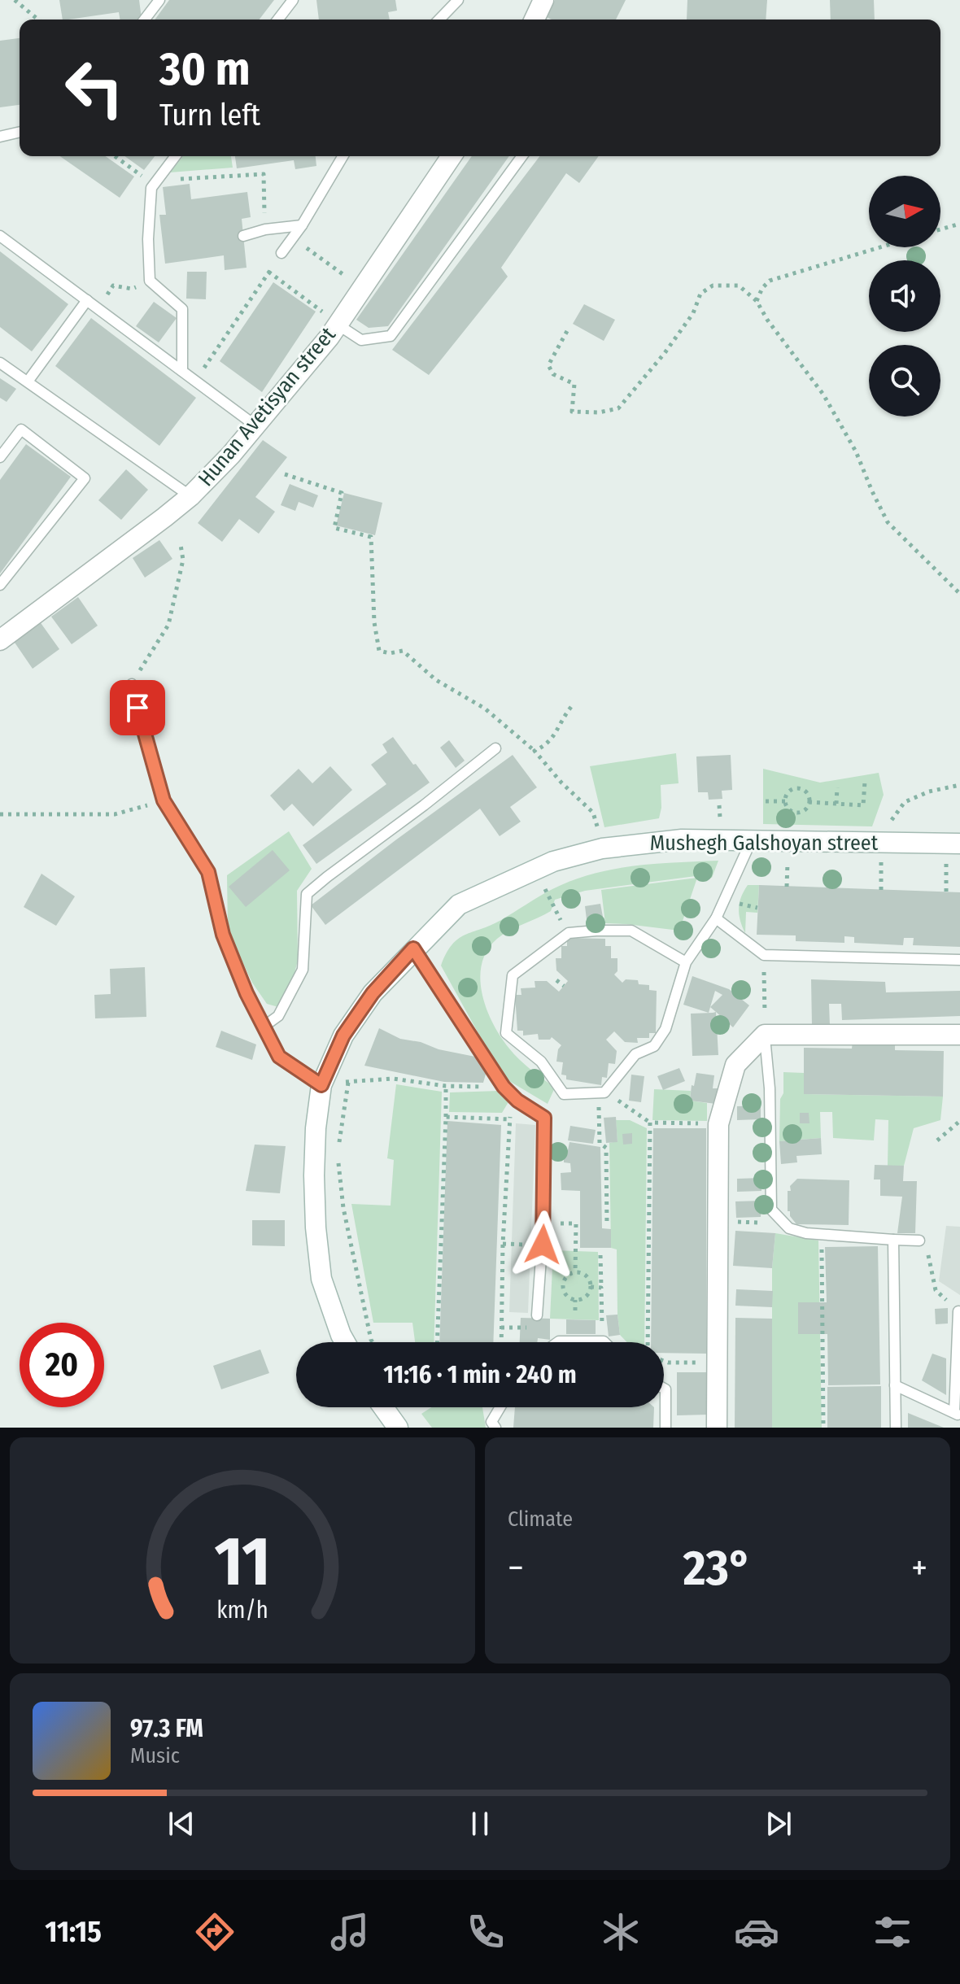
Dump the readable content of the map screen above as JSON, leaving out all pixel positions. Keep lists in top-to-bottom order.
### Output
{
  "streets": {
    "street": ["Hunan Avetisyan street", "Mushegh Galshoyan street"]
  },
  "north": "right",
  "page": {
    "turn": ["30 m", "Turn left"],
    "limit": "20",
    "trip": "11:16 · 1 min · 240 m",
    "tile": "Climate",
    "heat": ["−", "23°", "+"],
    "song": ["97.3 FM", "Music"],
    "tabs": "11:15",
    "gauge": ["11", "km/h"]
  }
}
